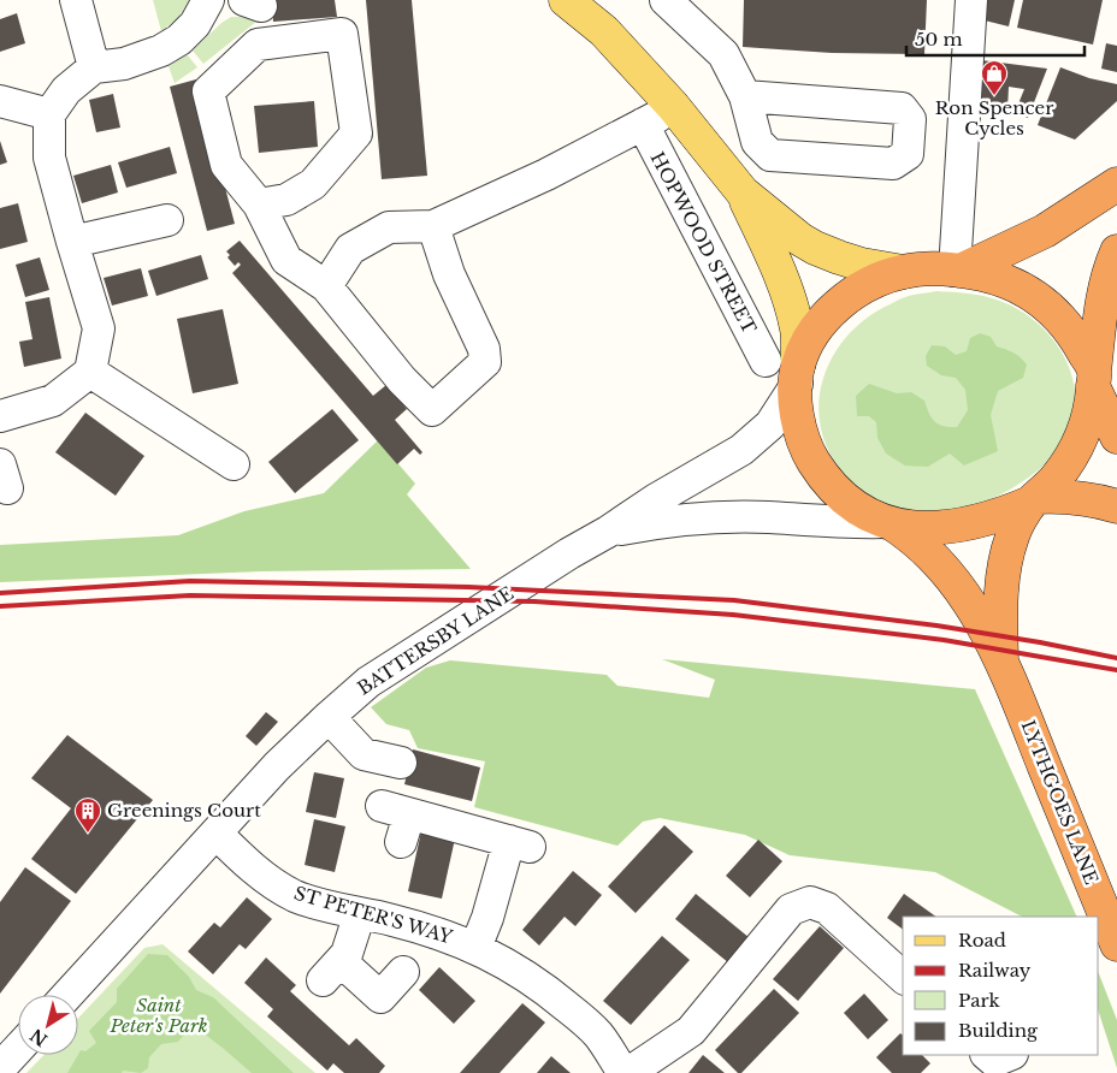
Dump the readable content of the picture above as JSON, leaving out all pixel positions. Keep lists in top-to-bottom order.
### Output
{
  "streets": {
    "highway": ["LYTHGOES LANE"],
    "street": ["HOPWOOD STREET", "BATTERSBY LANE", "ST PETER'S WAY"]
  },
  "crossings": [
    ["BATTERSBY LANE", "LYTHGOES LANE"],
    ["BATTERSBY LANE", "ST PETER'S WAY"]
  ],
  "parks": ["Saint Peter's Park"],
  "places": {
    "shop": ["Ron Spencer Cycles"],
    "building": ["Greenings Court"]
  },
  "legend": [
    "Road",
    "Railway",
    "Park",
    "Building"
  ],
  "scale_bar": "50 m",
  "north": "bottom left"
}
